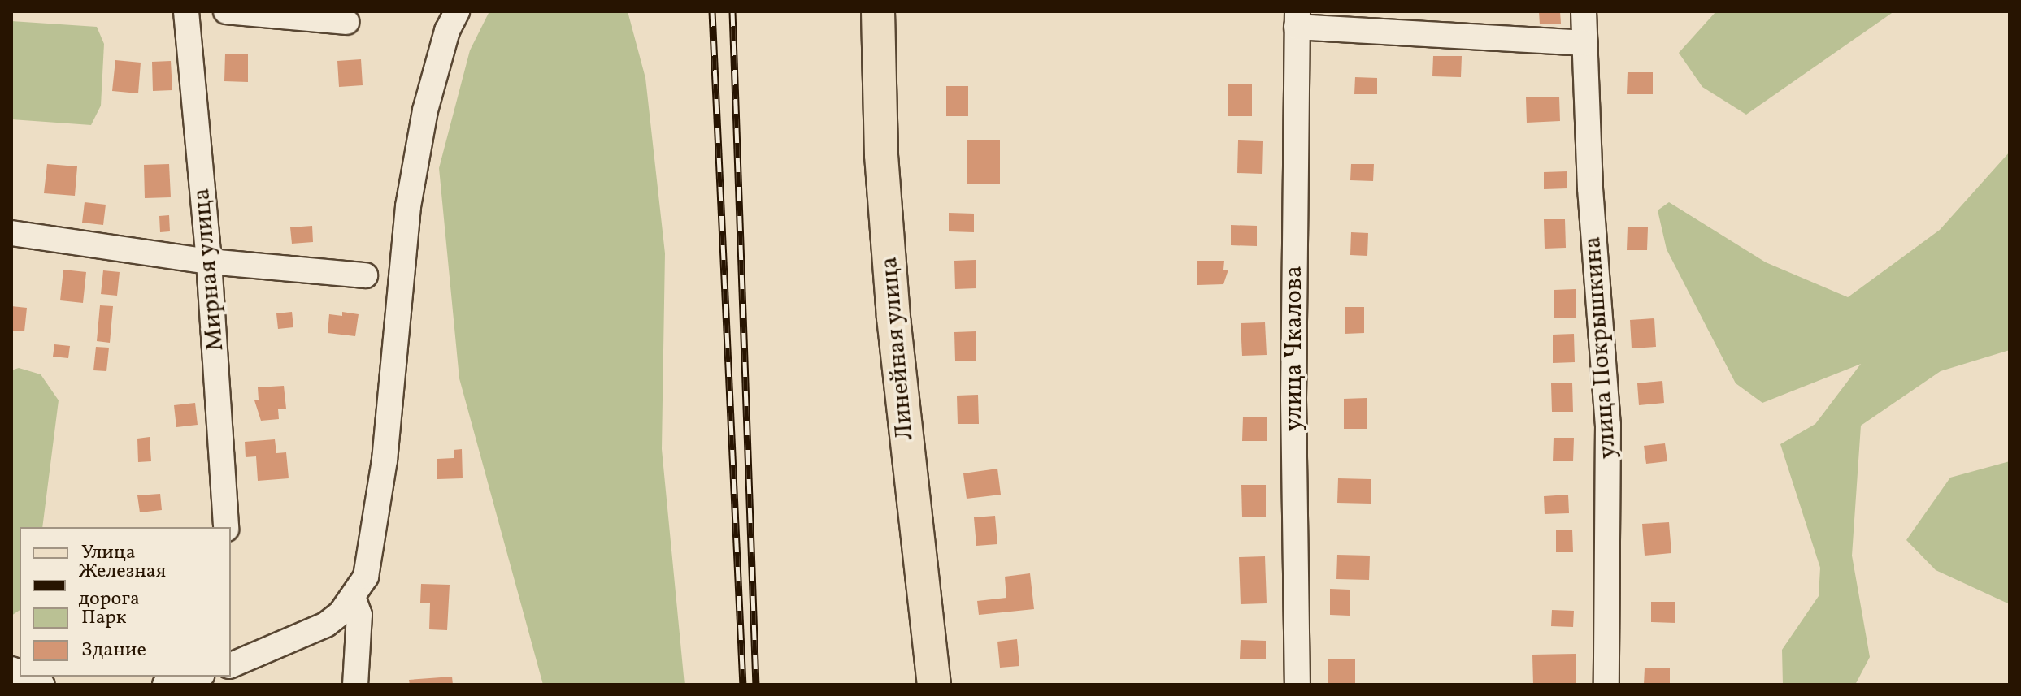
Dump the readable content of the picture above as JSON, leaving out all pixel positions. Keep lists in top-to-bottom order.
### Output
{
  "streets": {
    "main road": ["Линейная улица"],
    "street": ["Мирная улица", "улица Покрышкина", "улица Чкалова"]
  },
  "legend": [
    "Улица",
    "Железная дорога",
    "Парк",
    "Здание"
  ]
}
